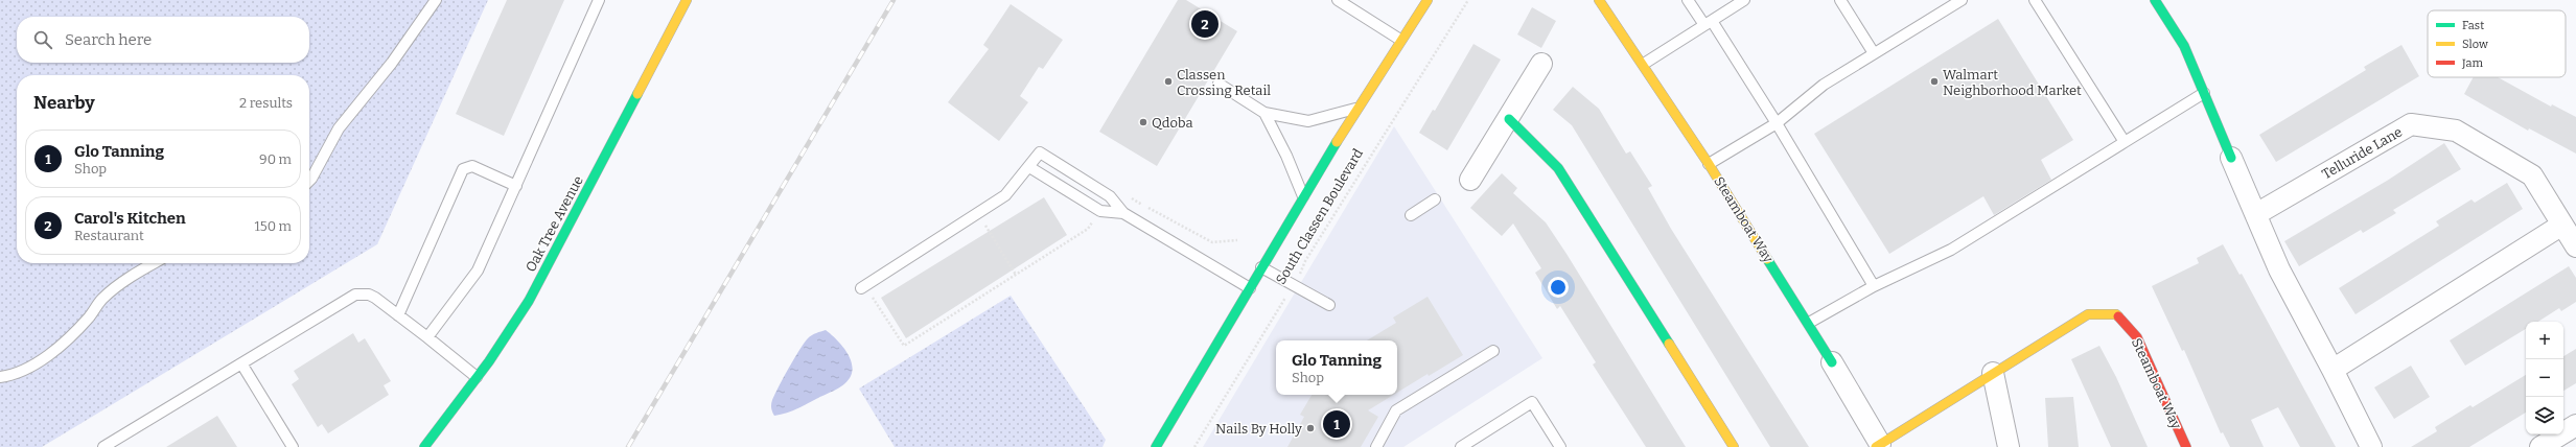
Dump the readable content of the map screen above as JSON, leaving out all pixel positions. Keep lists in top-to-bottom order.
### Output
{
  "streets": {
    "street": [
      "Telluride Lane",
      "South Classen Boulevard",
      "Steamboat Way",
      "Oak Tree Avenue"
    ]
  },
  "places": [
    "Classen Crossing Retail",
    "Walmart Neighborhood Market",
    "Qdoba",
    "Nails By Holly"
  ],
  "legend": ["Fast", "Slow", "Jam"],
  "page": {
    "pins": ["2", "1"],
    "search": "Search here",
    "heading": ["Nearby", "2 results"],
    "list": [
      {
        "mark": "1",
        "name": "Glo Tanning",
        "note": "Shop",
        "value": "90 m"
      },
      {
        "mark": "2",
        "name": "Carol's Kitchen",
        "note": "Restaurant",
        "value": "150 m"
      }
    ],
    "map_buttons": ["+", "−"],
    "popup": ["Glo Tanning", "Shop"]
  }
}
